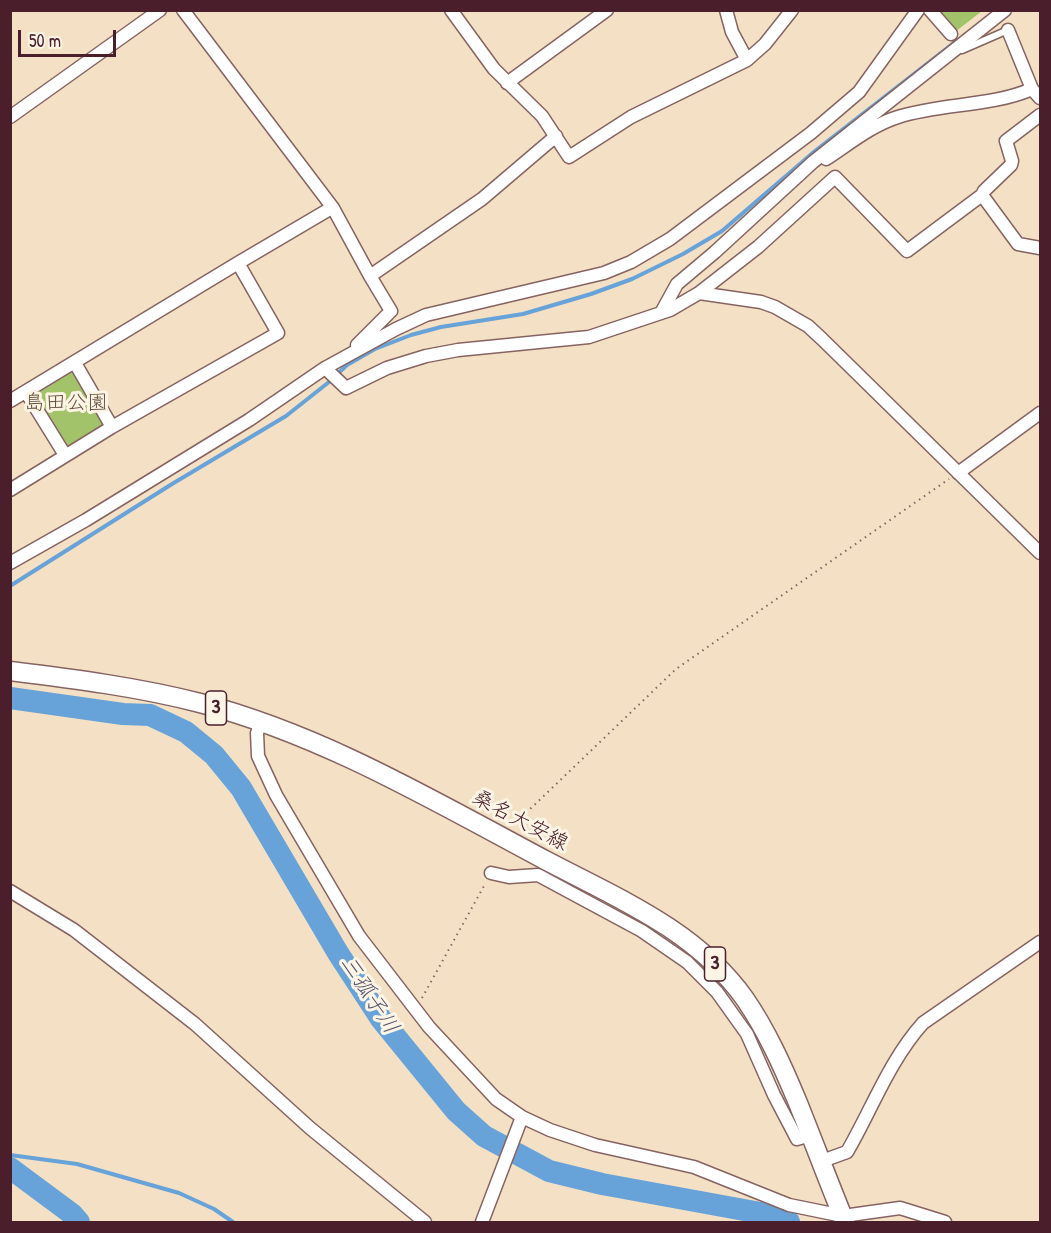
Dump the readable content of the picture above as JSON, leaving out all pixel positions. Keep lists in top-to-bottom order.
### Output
{
  "streets": {
    "main road": ["3", "桑名大安線"]
  },
  "water": ["三孤子川"],
  "parks": ["島田公園"],
  "scale_bar": "50 m"
}
